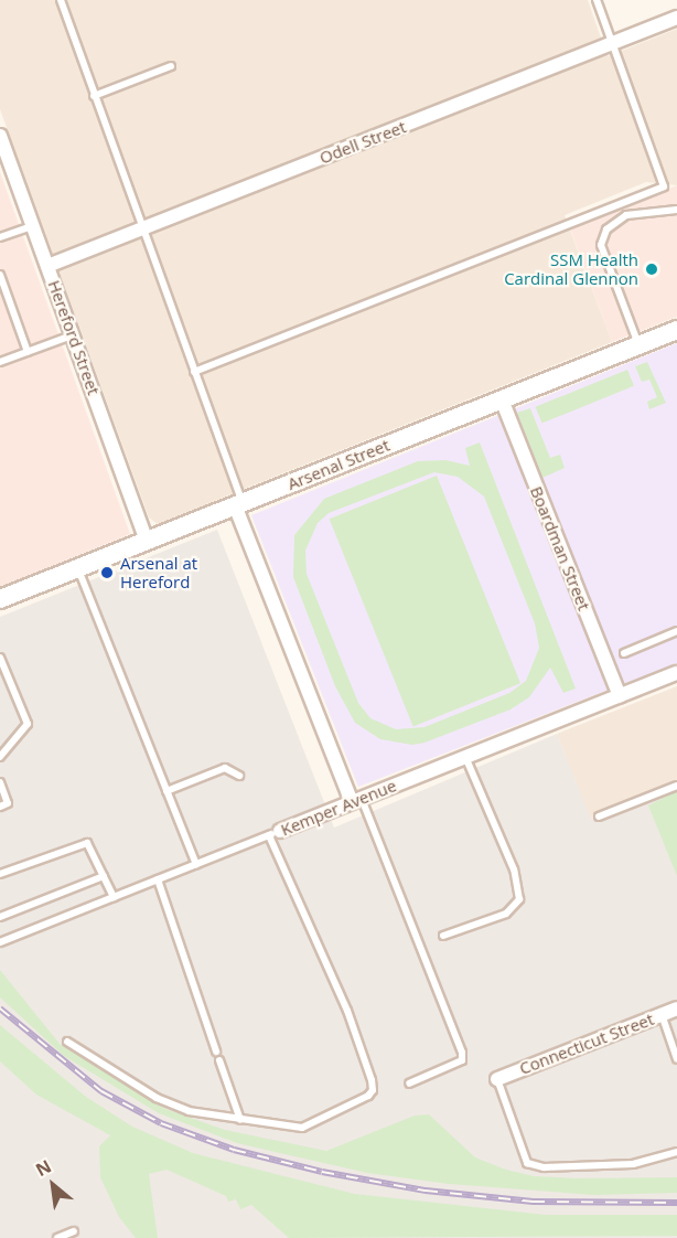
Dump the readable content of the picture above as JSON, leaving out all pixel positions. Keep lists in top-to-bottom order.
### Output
{
  "streets": {
    "main road": ["Arsenal Street"],
    "street": [
      "Odell Street",
      "Hereford Street",
      "Boardman Street",
      "Kemper Avenue",
      "Connecticut Street"
    ]
  },
  "crossings": [
    ["Odell Street", "Hereford Street"],
    ["Hereford Street", "Arsenal Street"],
    ["Arsenal Street", "Boardman Street"],
    ["Boardman Street", "Kemper Avenue"]
  ],
  "places": ["SSM Health Cardinal Glennon", "Arsenal at Hereford"],
  "north": "top left"
}
